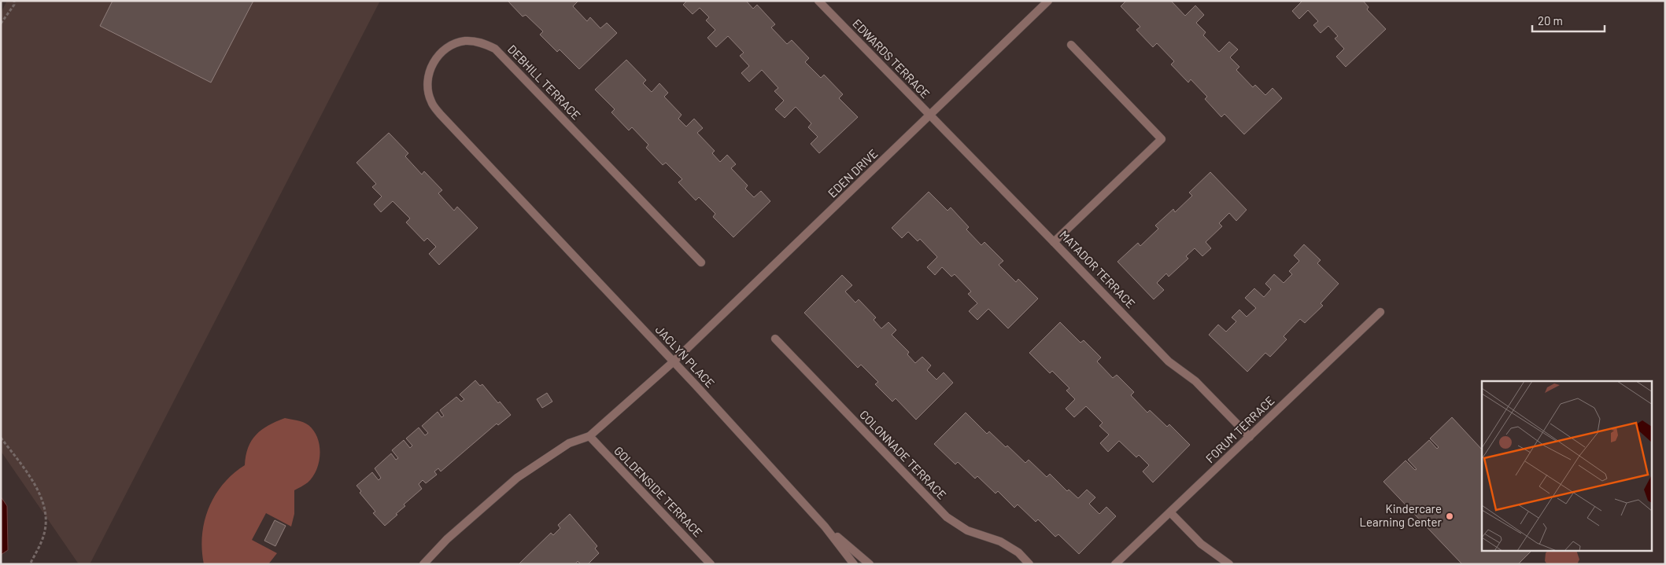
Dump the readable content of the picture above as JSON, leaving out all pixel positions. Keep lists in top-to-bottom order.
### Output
{
  "streets": {
    "street": [
      "EDWARDS TERRACE",
      "DEBHILL TERRACE",
      "EDEN DRIVE",
      "MATADOR TERRACE",
      "JACLYN PLACE",
      "FORUM TERRACE",
      "COLONNADE TERRACE",
      "GOLDENSIDE TERRACE"
    ]
  },
  "crossings": [
    ["EDWARDS TERRACE", "EDEN DRIVE"],
    ["EDWARDS TERRACE", "MATADOR TERRACE"],
    ["DEBHILL TERRACE", "JACLYN PLACE"],
    ["EDEN DRIVE", "MATADOR TERRACE"],
    ["EDEN DRIVE", "JACLYN PLACE"],
    ["EDEN DRIVE", "GOLDENSIDE TERRACE"],
    ["MATADOR TERRACE", "FORUM TERRACE"]
  ],
  "places": ["Kindercare Learning Center"],
  "scale_bar": "20 m"
}
